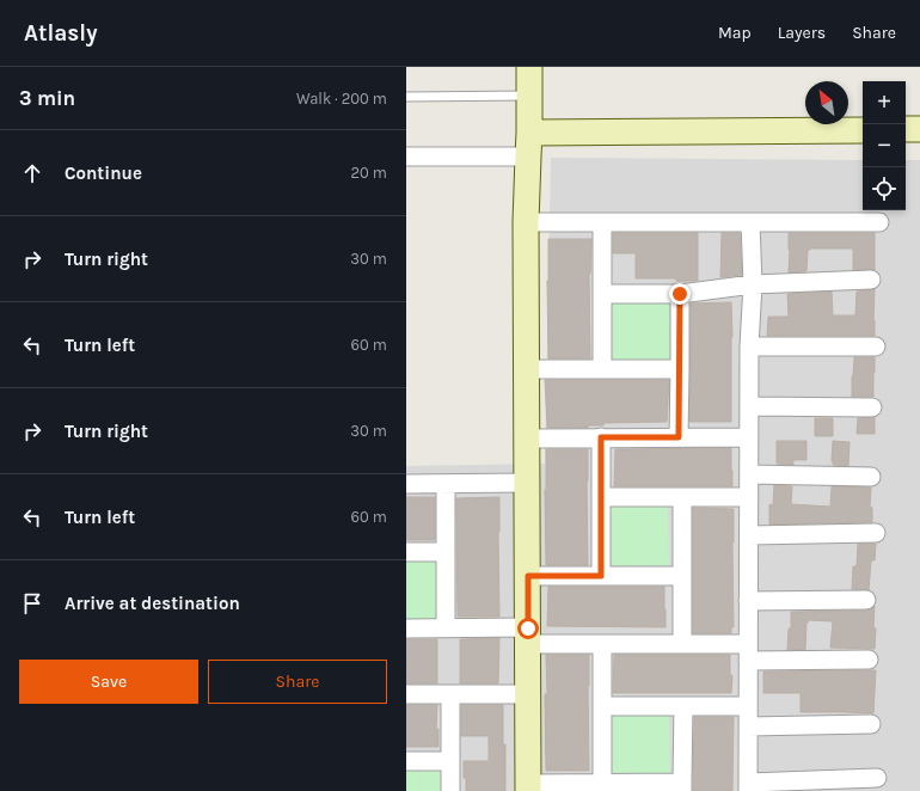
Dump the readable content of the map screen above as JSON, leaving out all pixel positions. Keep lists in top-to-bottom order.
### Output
{
  "north": "top left",
  "page": {
    "header": "Atlasly",
    "nav": ["Map", "Layers", "Share"],
    "heading": ["3 min", "Walk · 200 m"],
    "map_buttons": ["+", "−"],
    "list": [
      ["Continue", "20 m"],
      ["Turn right", "30 m"],
      ["Turn left", "60 m"],
      ["Turn right", "30 m"],
      ["Turn left", "60 m"],
      "Arrive at destination"
    ],
    "buttons": ["Save", "Share"]
  }
}
